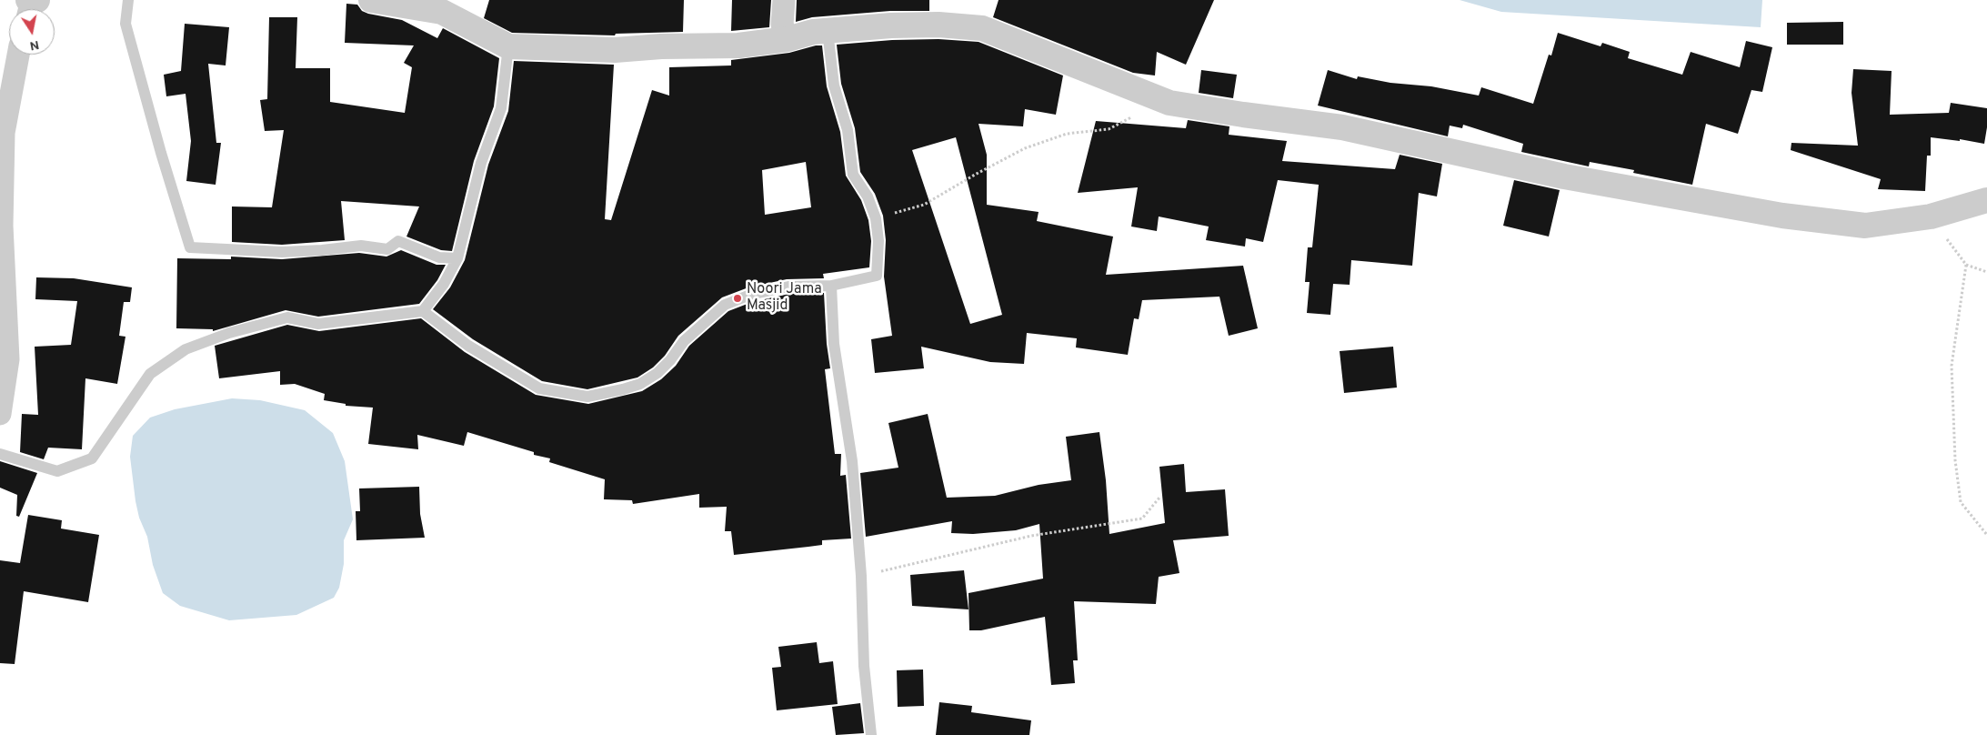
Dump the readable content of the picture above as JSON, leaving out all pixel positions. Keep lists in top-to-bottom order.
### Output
{
  "places": ["Noori Jama Masjid"],
  "north": "bottom"
}
